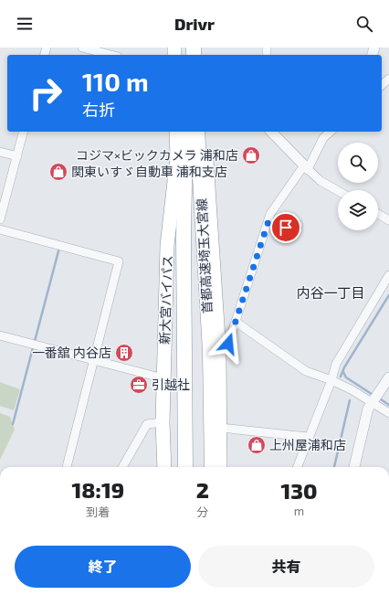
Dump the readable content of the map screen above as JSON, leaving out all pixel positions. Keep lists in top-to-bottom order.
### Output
{
  "streets": {
    "highway": ["首都高速埼玉大宮線", "新大宮バイパス"]
  },
  "districts": ["内谷一丁目"],
  "places": {
    "shop": ["コジマ×ビックカメラ 浦和店", "関東いすゞ自動車 浦和支店", "上州屋浦和店"],
    "building": ["一番舘 内谷店"],
    "office": ["引越社"]
  },
  "page": {
    "header": "Drivr",
    "turn": ["110 m", "右折"],
    "eta": [
      "18:19",
      "到着",
      "2",
      "分",
      "130",
      "m"
    ],
    "buttons": ["終了", "共有"]
  }
}
